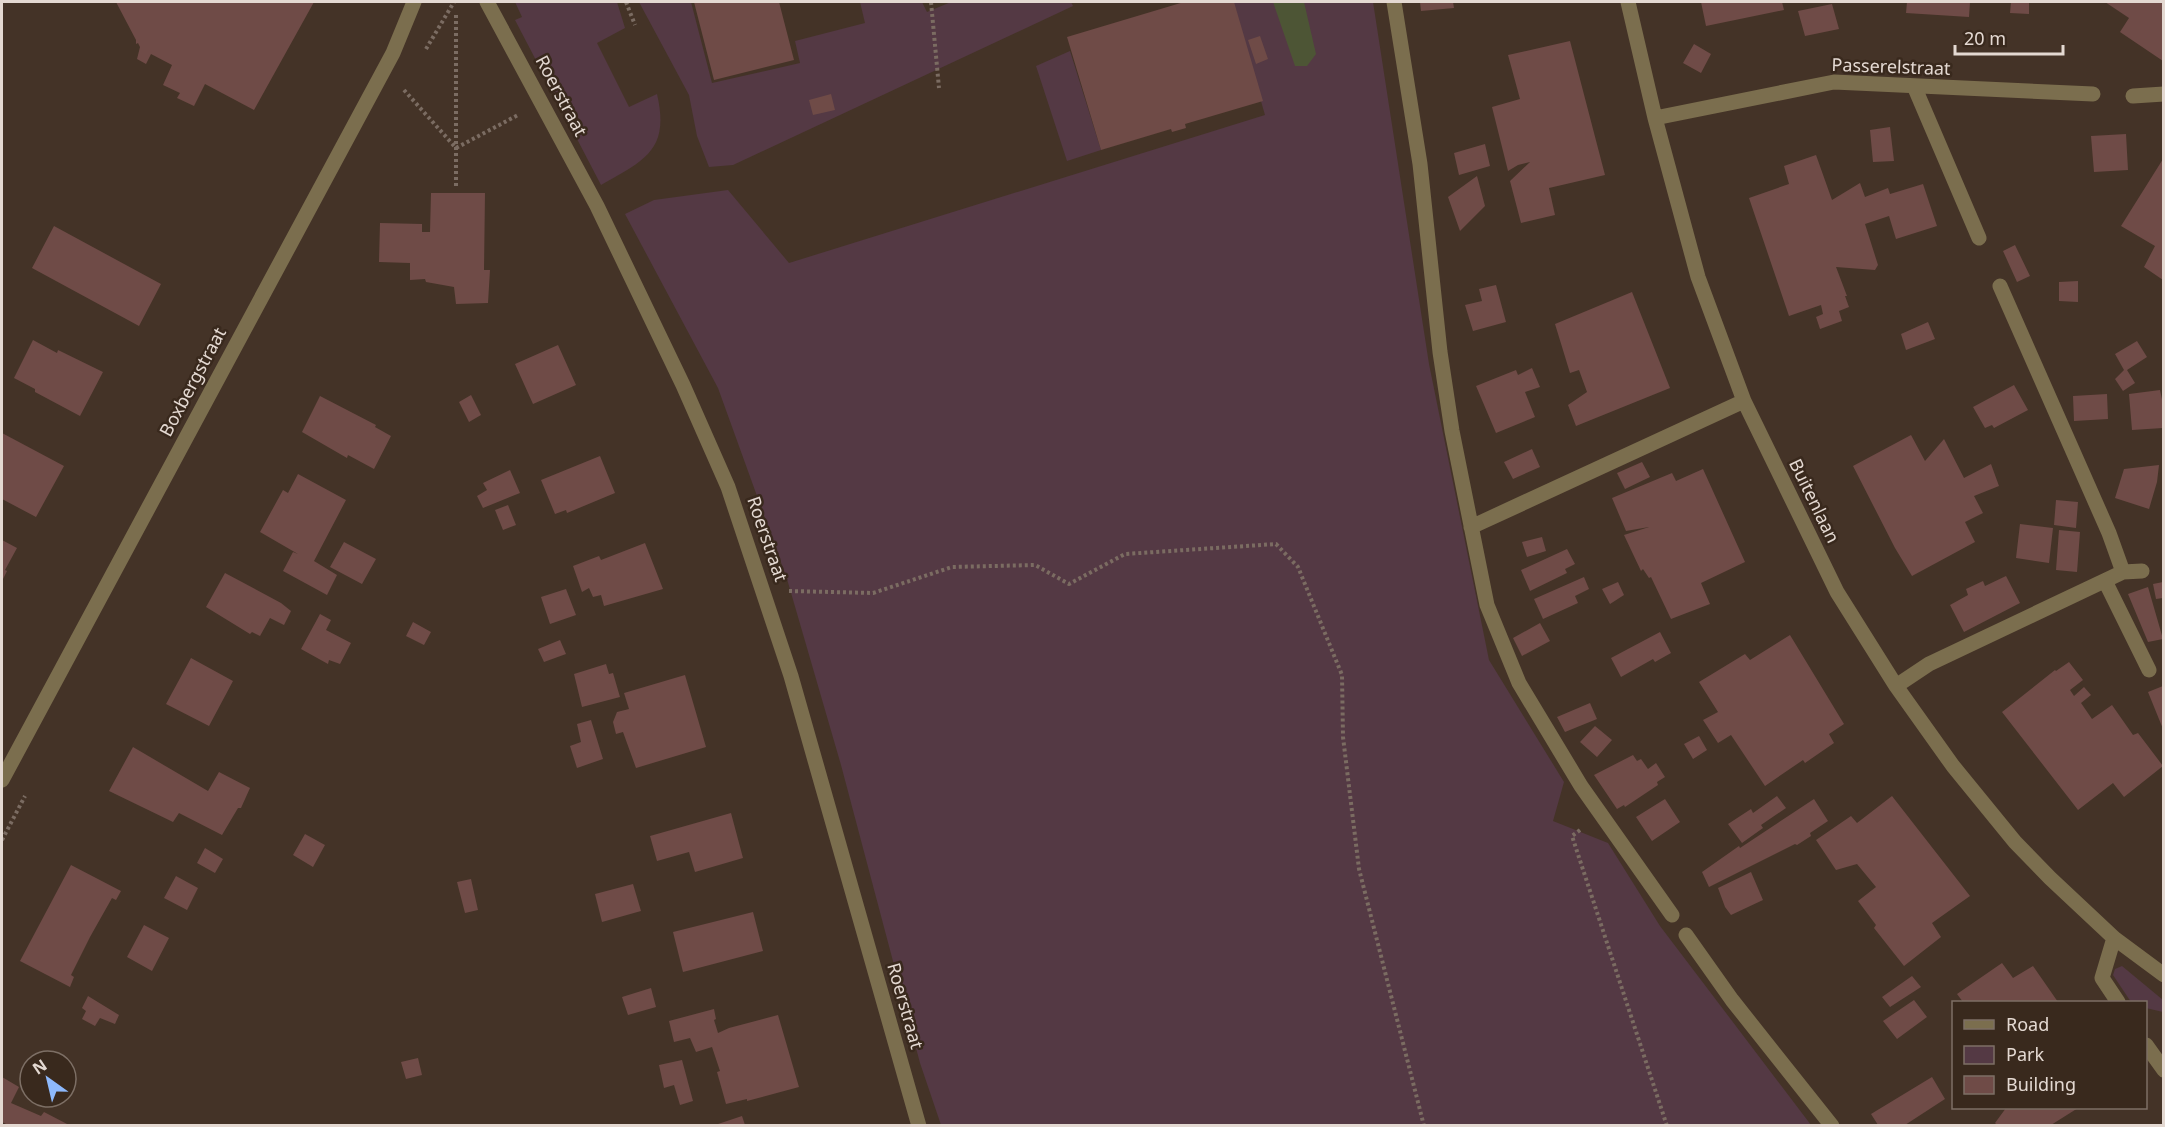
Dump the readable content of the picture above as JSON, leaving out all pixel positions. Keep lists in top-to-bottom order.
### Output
{
  "streets": {
    "street": [
      "Passerelstraat",
      "Roerstraat",
      "Boxbergstraat",
      "Buitenlaan"
    ]
  },
  "crossings": [
    ["Passerelstraat", "Buitenlaan"]
  ],
  "legend": ["Road", "Park", "Building"],
  "scale_bar": "20 m",
  "north": "top left"
}
